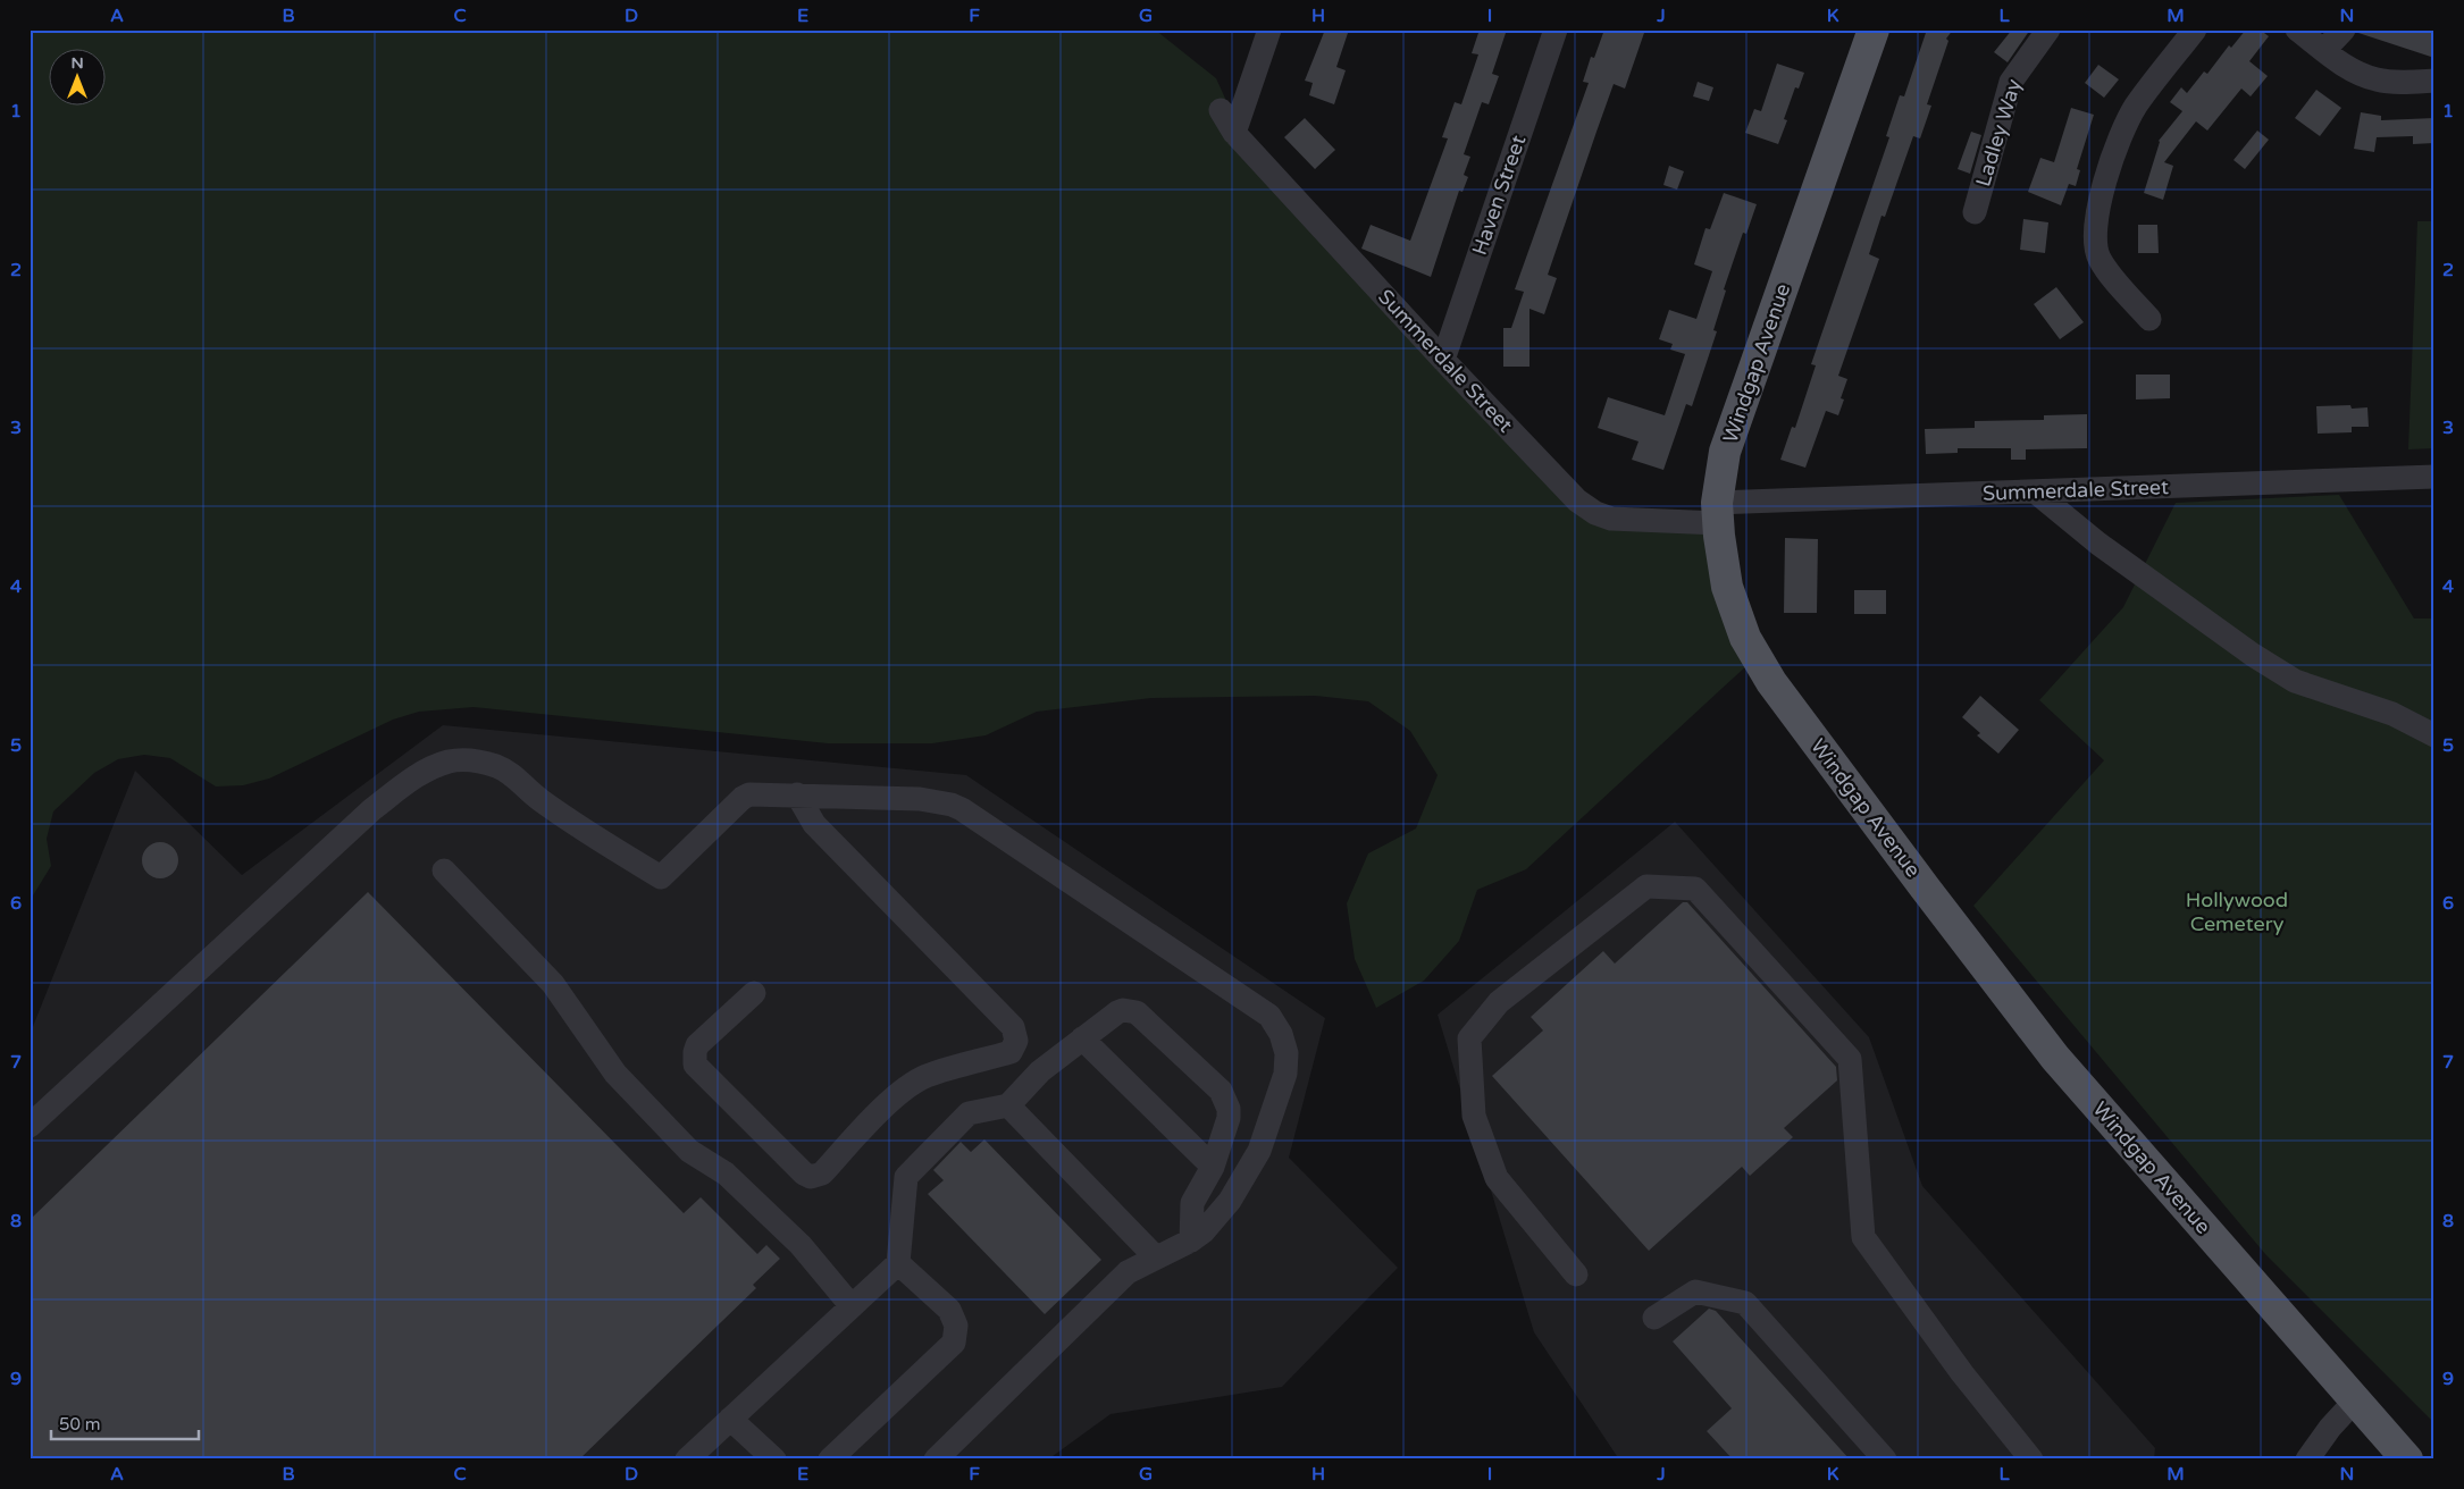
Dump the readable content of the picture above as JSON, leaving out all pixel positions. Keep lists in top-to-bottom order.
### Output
{
  "streets": {
    "main road": ["Windgap Avenue"],
    "street": ["Ladley Way", "Haven Street", "Summerdale Street"]
  },
  "crossings": [
    ["Haven Street", "Summerdale Street"],
    ["Summerdale Street", "Windgap Avenue"]
  ],
  "parks": ["Hollywood Cemetery"],
  "scale_bar": "50 m",
  "north": "top",
  "grid": {
    "columns": [
      "A",
      "B",
      "C",
      "D",
      "E",
      "F",
      "G",
      "H",
      "I",
      "J",
      "K",
      "L",
      "M",
      "N"
    ],
    "rows": [
      "1",
      "2",
      "3",
      "4",
      "5",
      "6",
      "7",
      "8",
      "9"
    ]
  }
}
